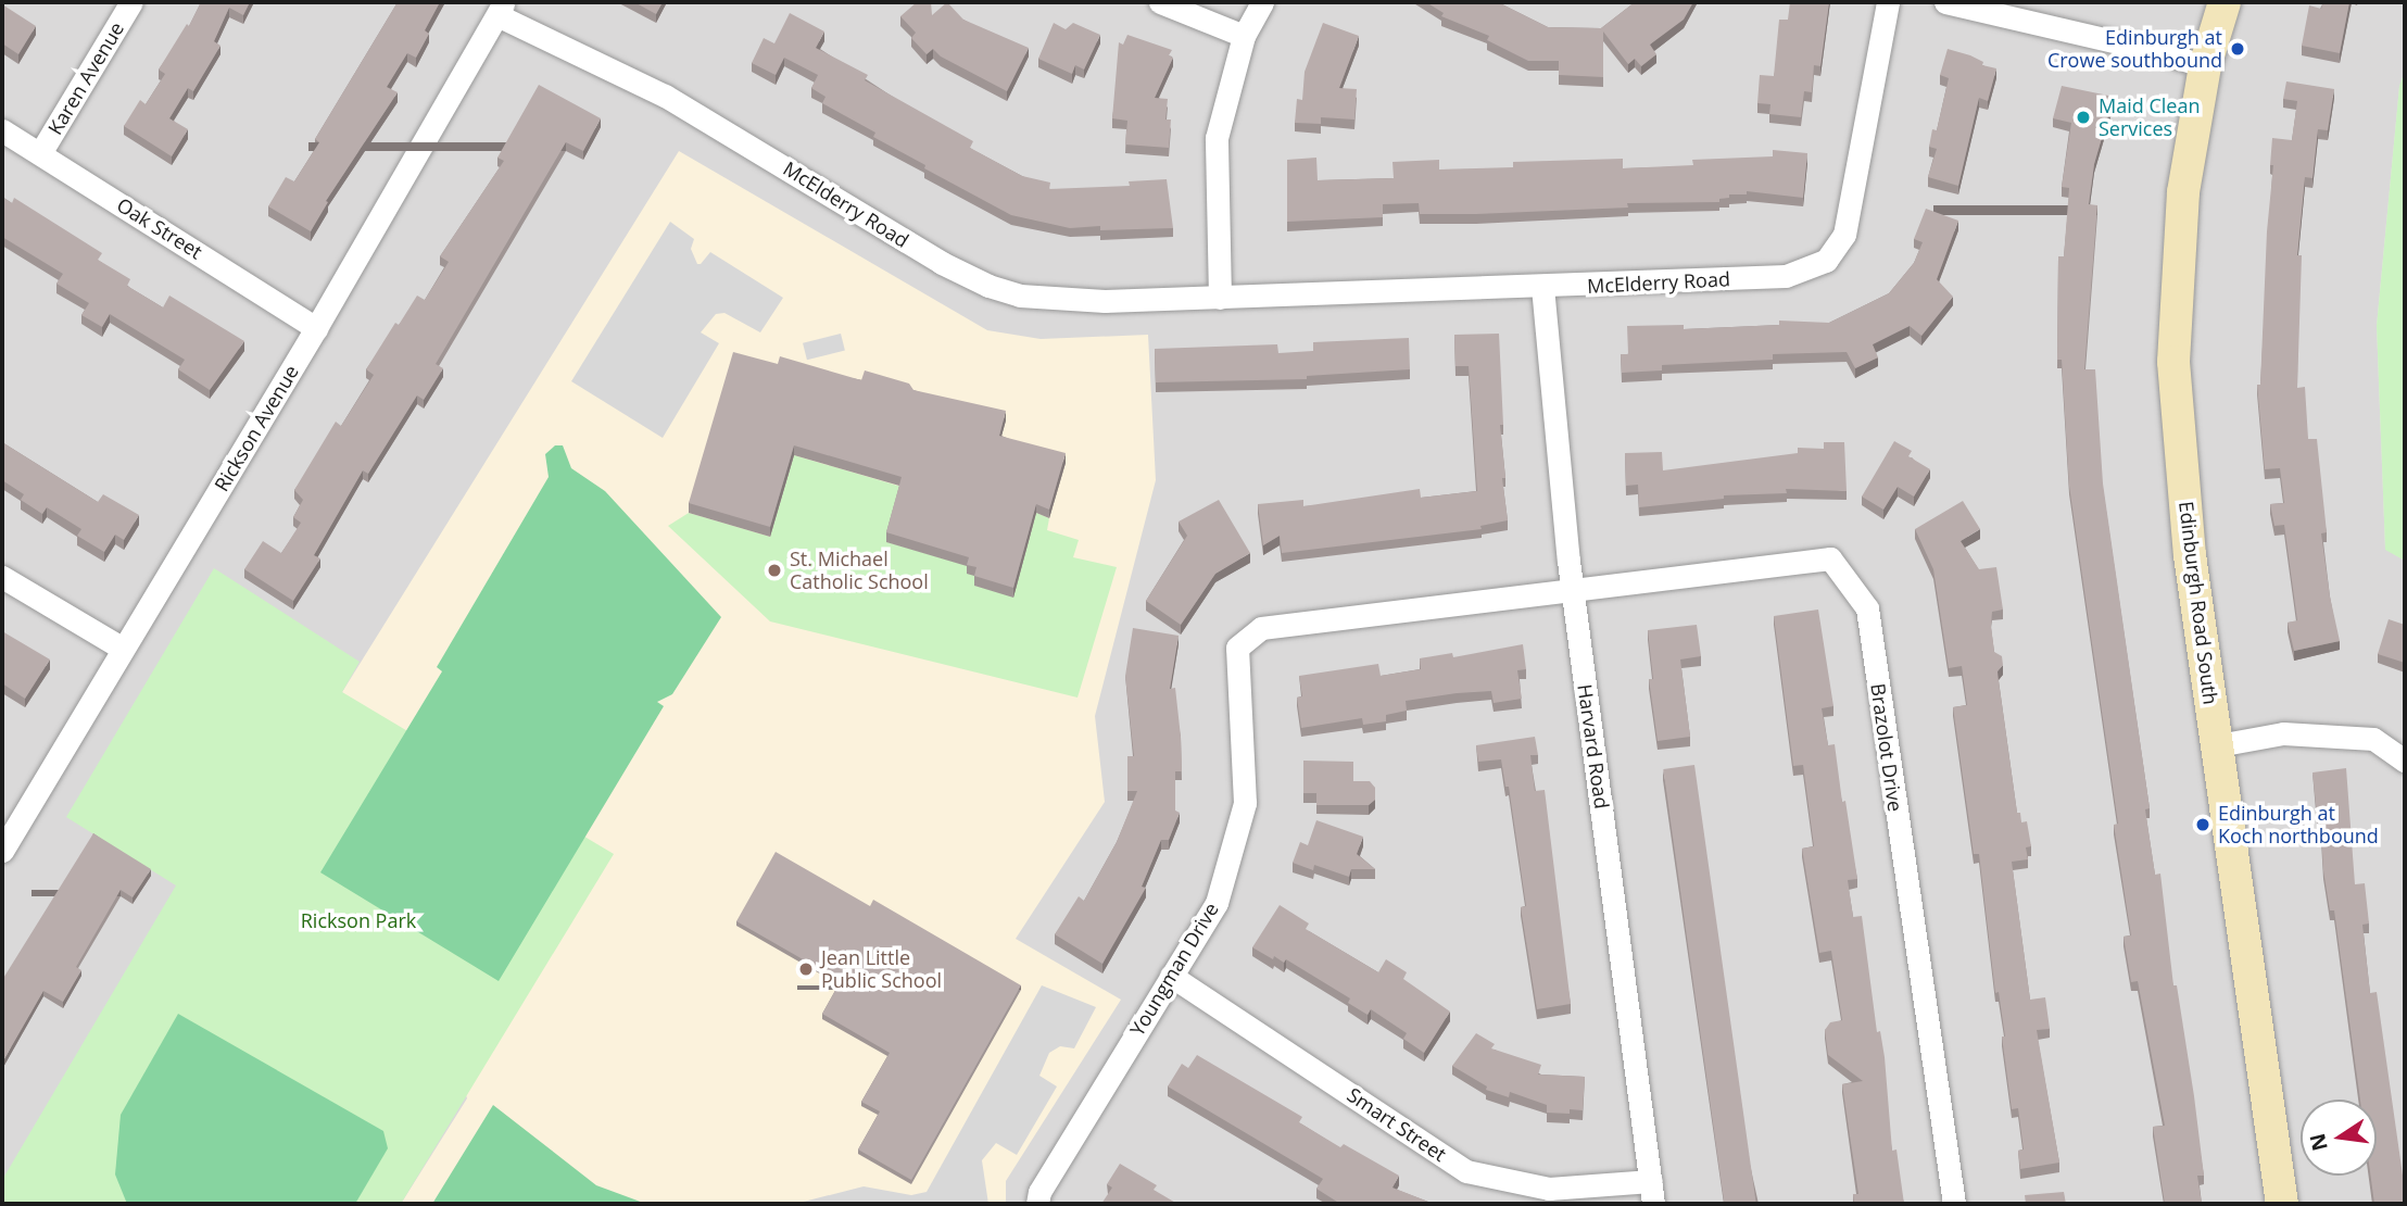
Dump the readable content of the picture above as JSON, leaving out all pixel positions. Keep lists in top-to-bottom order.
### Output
{
  "streets": {
    "main road": ["Edinburgh Road South"],
    "street": [
      "Karen Avenue",
      "McElderry Road",
      "Oak Street",
      "Rickson Avenue",
      "Harvard Road",
      "Brazolot Drive",
      "Youngman Drive",
      "Smart Street"
    ]
  },
  "crossings": [
    ["Karen Avenue", "Oak Street"],
    ["McElderry Road", "Rickson Avenue"],
    ["McElderry Road", "Harvard Road"],
    ["Oak Street", "Rickson Avenue"],
    ["Harvard Road", "Brazolot Drive"],
    ["Harvard Road", "Youngman Drive"],
    ["Harvard Road", "Smart Street"],
    ["Brazolot Drive", "Youngman Drive"],
    ["Youngman Drive", "Smart Street"]
  ],
  "parks": ["Rickson Park"],
  "places": [
    "Edinburgh at Crowe southbound",
    "Maid Clean Services",
    "St. Michael Catholic School",
    "Edinburgh at Koch northbound",
    "Jean Little Public School"
  ],
  "north": "left"
}
